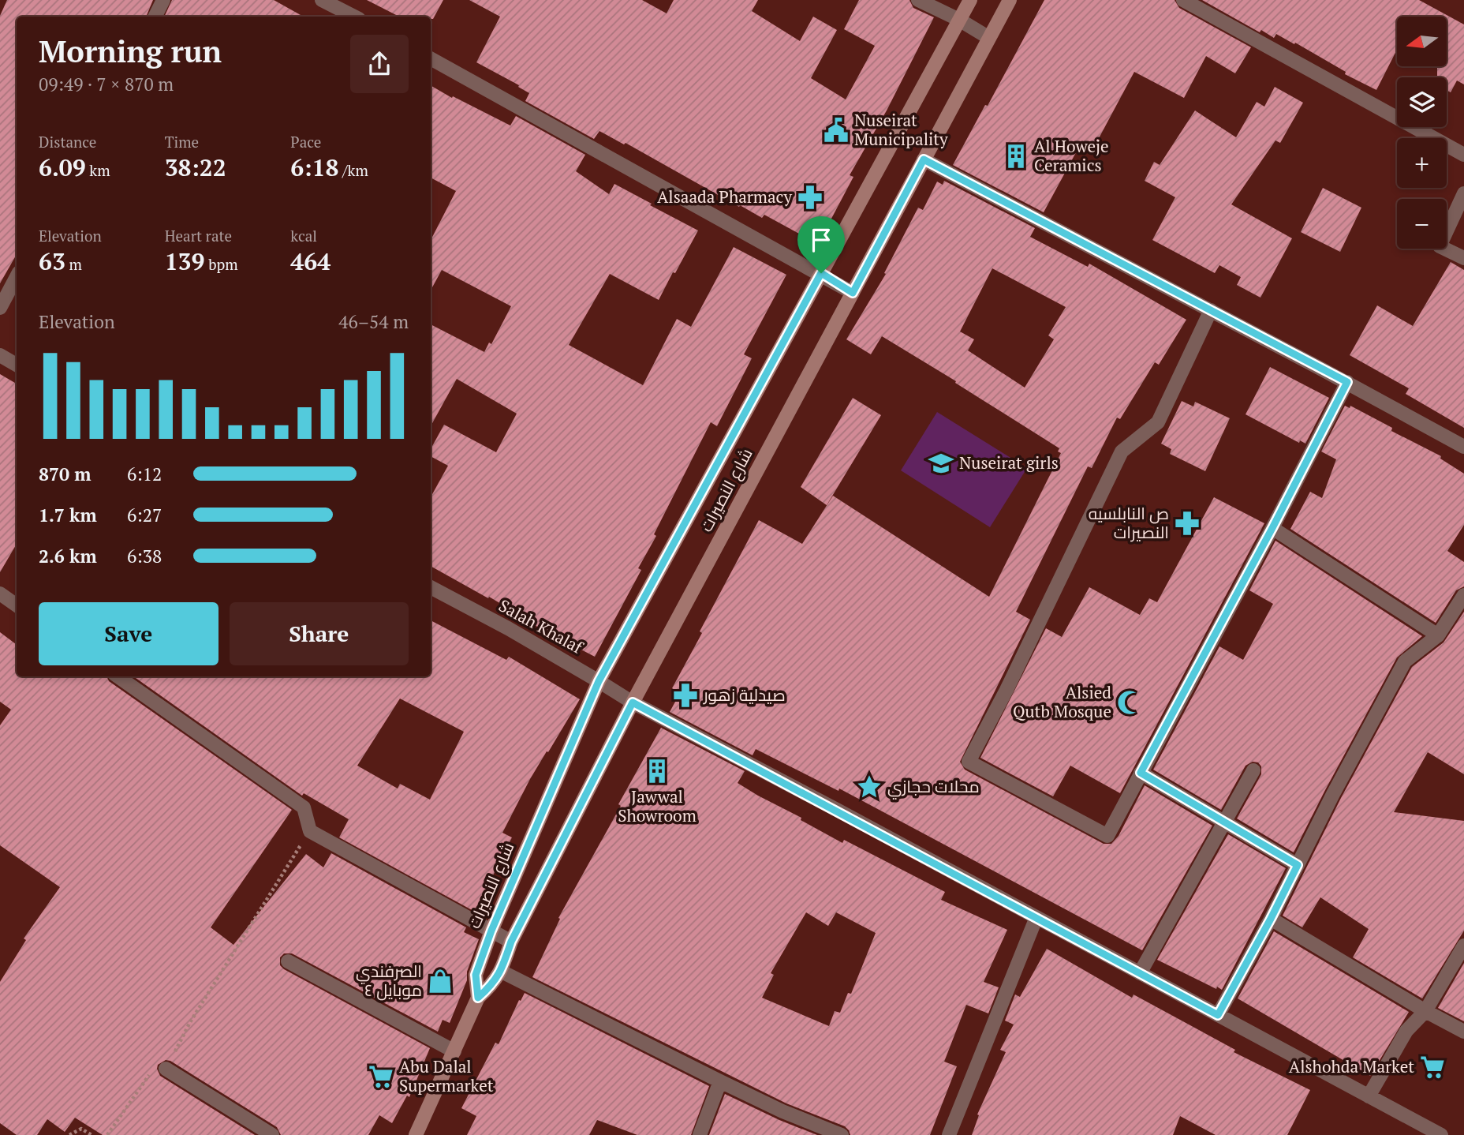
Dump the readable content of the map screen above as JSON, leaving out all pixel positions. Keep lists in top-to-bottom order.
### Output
{
  "streets": {
    "main road": ["شارع النصيرات"],
    "street": ["Salah Khalaf"]
  },
  "crossings": [
    ["شارع النصيرات", "Salah Khalaf"]
  ],
  "places": {
    "public building": ["Nuseirat Municipality"],
    "building": ["Al Howeje Ceramics", "Jawwal Showroom"],
    "pharmacy": ["Alsaada Pharmacy", "ص النابلسيه النصيرات", "صيدلية زهور"],
    "school or university": ["Nuseirat girls"],
    "mosque": ["Alsied Qutb Mosque"],
    "place": ["محلات حجازي"],
    "shop": ["الصرفندي موبايل ٤"],
    "supermarket": ["Alshohda Market", "Abu Dalal Supermarket"]
  },
  "north": "left",
  "page": {
    "map_buttons": ["+", "−"],
    "heading": ["Morning run", "09:49 · 7 × 870 m"],
    "stats": [
      ["Distance", "6.09 km"],
      ["Time", "38:22"],
      ["Pace", "6:18 /km"],
      ["Elevation", "63 m"],
      ["Heart rate", "139 bpm"],
      ["kcal", "464"]
    ],
    "chart": ["Elevation", "46–54 m"],
    "list": [
      {
        "name": "870 m",
        "note": "6:12"
      },
      {
        "name": "1.7 km",
        "note": "6:27"
      },
      {
        "name": "2.6 km",
        "note": "6:38"
      }
    ],
    "buttons": ["Save", "Share"]
  }
}
